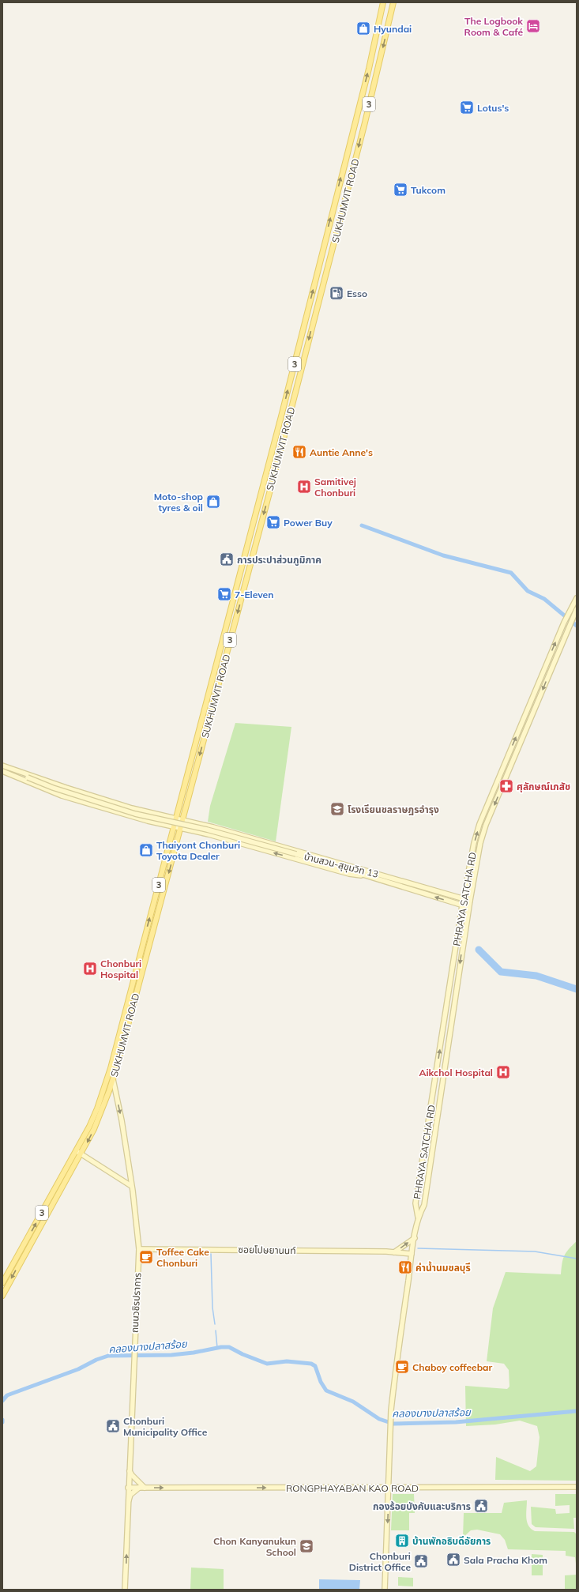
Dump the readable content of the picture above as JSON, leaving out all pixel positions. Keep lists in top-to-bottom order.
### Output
{
  "streets": {
    "main road": [
      "3",
      "SUKHUMVIT ROAD",
      "บ้านสวน-สุขุมวิท 13",
      "PHRAYA SATCHA RD",
      "ซอยโปษยานนท์",
      "ถนนวชิรปราการ",
      "RONGPHAYABAN KAO ROAD"
    ]
  },
  "crossings": [
    ["SUKHUMVIT ROAD", "ถนนวชิรปราการ"],
    ["บ้านสวน-สุขุมวิท 13", "PHRAYA SATCHA RD"],
    ["PHRAYA SATCHA RD", "ซอยโปษยานนท์"],
    ["PHRAYA SATCHA RD", "RONGPHAYABAN KAO ROAD"],
    ["ซอยโปษยานนท์", "ถนนวชิรปราการ"],
    ["ถนนวชิรปราการ", "RONGPHAYABAN KAO ROAD"]
  ],
  "one_way": ["RONGPHAYABAN KAO ROAD"],
  "water": ["คลองบางปลาสร้อย"],
  "places": {
    "hotel": ["The Logbook Room & Café"],
    "shop": ["Hyundai", "Moto-shop tyres & oil", "Thaiyont Chonburi Toyota Dealer"],
    "supermarket": [
      "Lotus's",
      "Tukcom",
      "Power Buy",
      "7-Eleven"
    ],
    "fuel station": ["Esso"],
    "restaurant": ["Auntie Anne's", "ค่าน้ำนมชลบุรี"],
    "hospital": ["Samitivej Chonburi", "Chonburi Hospital", "Aikchol Hospital"],
    "public building": [
      "การประปาส่วนภูมิภาค",
      "Chonburi Municipality Office",
      "กองร้อยบังคับและบริการ",
      "Sala Pracha Khom",
      "Chonburi District Office"
    ],
    "pharmacy": ["ศุลักษณ์เภสัช"],
    "school or university": ["โรงเรียนชลราษฎรอำรุง", "Chon Kanyanukun School"],
    "cafe": ["Toffee Cake Chonburi", "Chaboy coffeebar"],
    "building": ["บ้านพักอธิบดีอัยการ"]
  }
}
